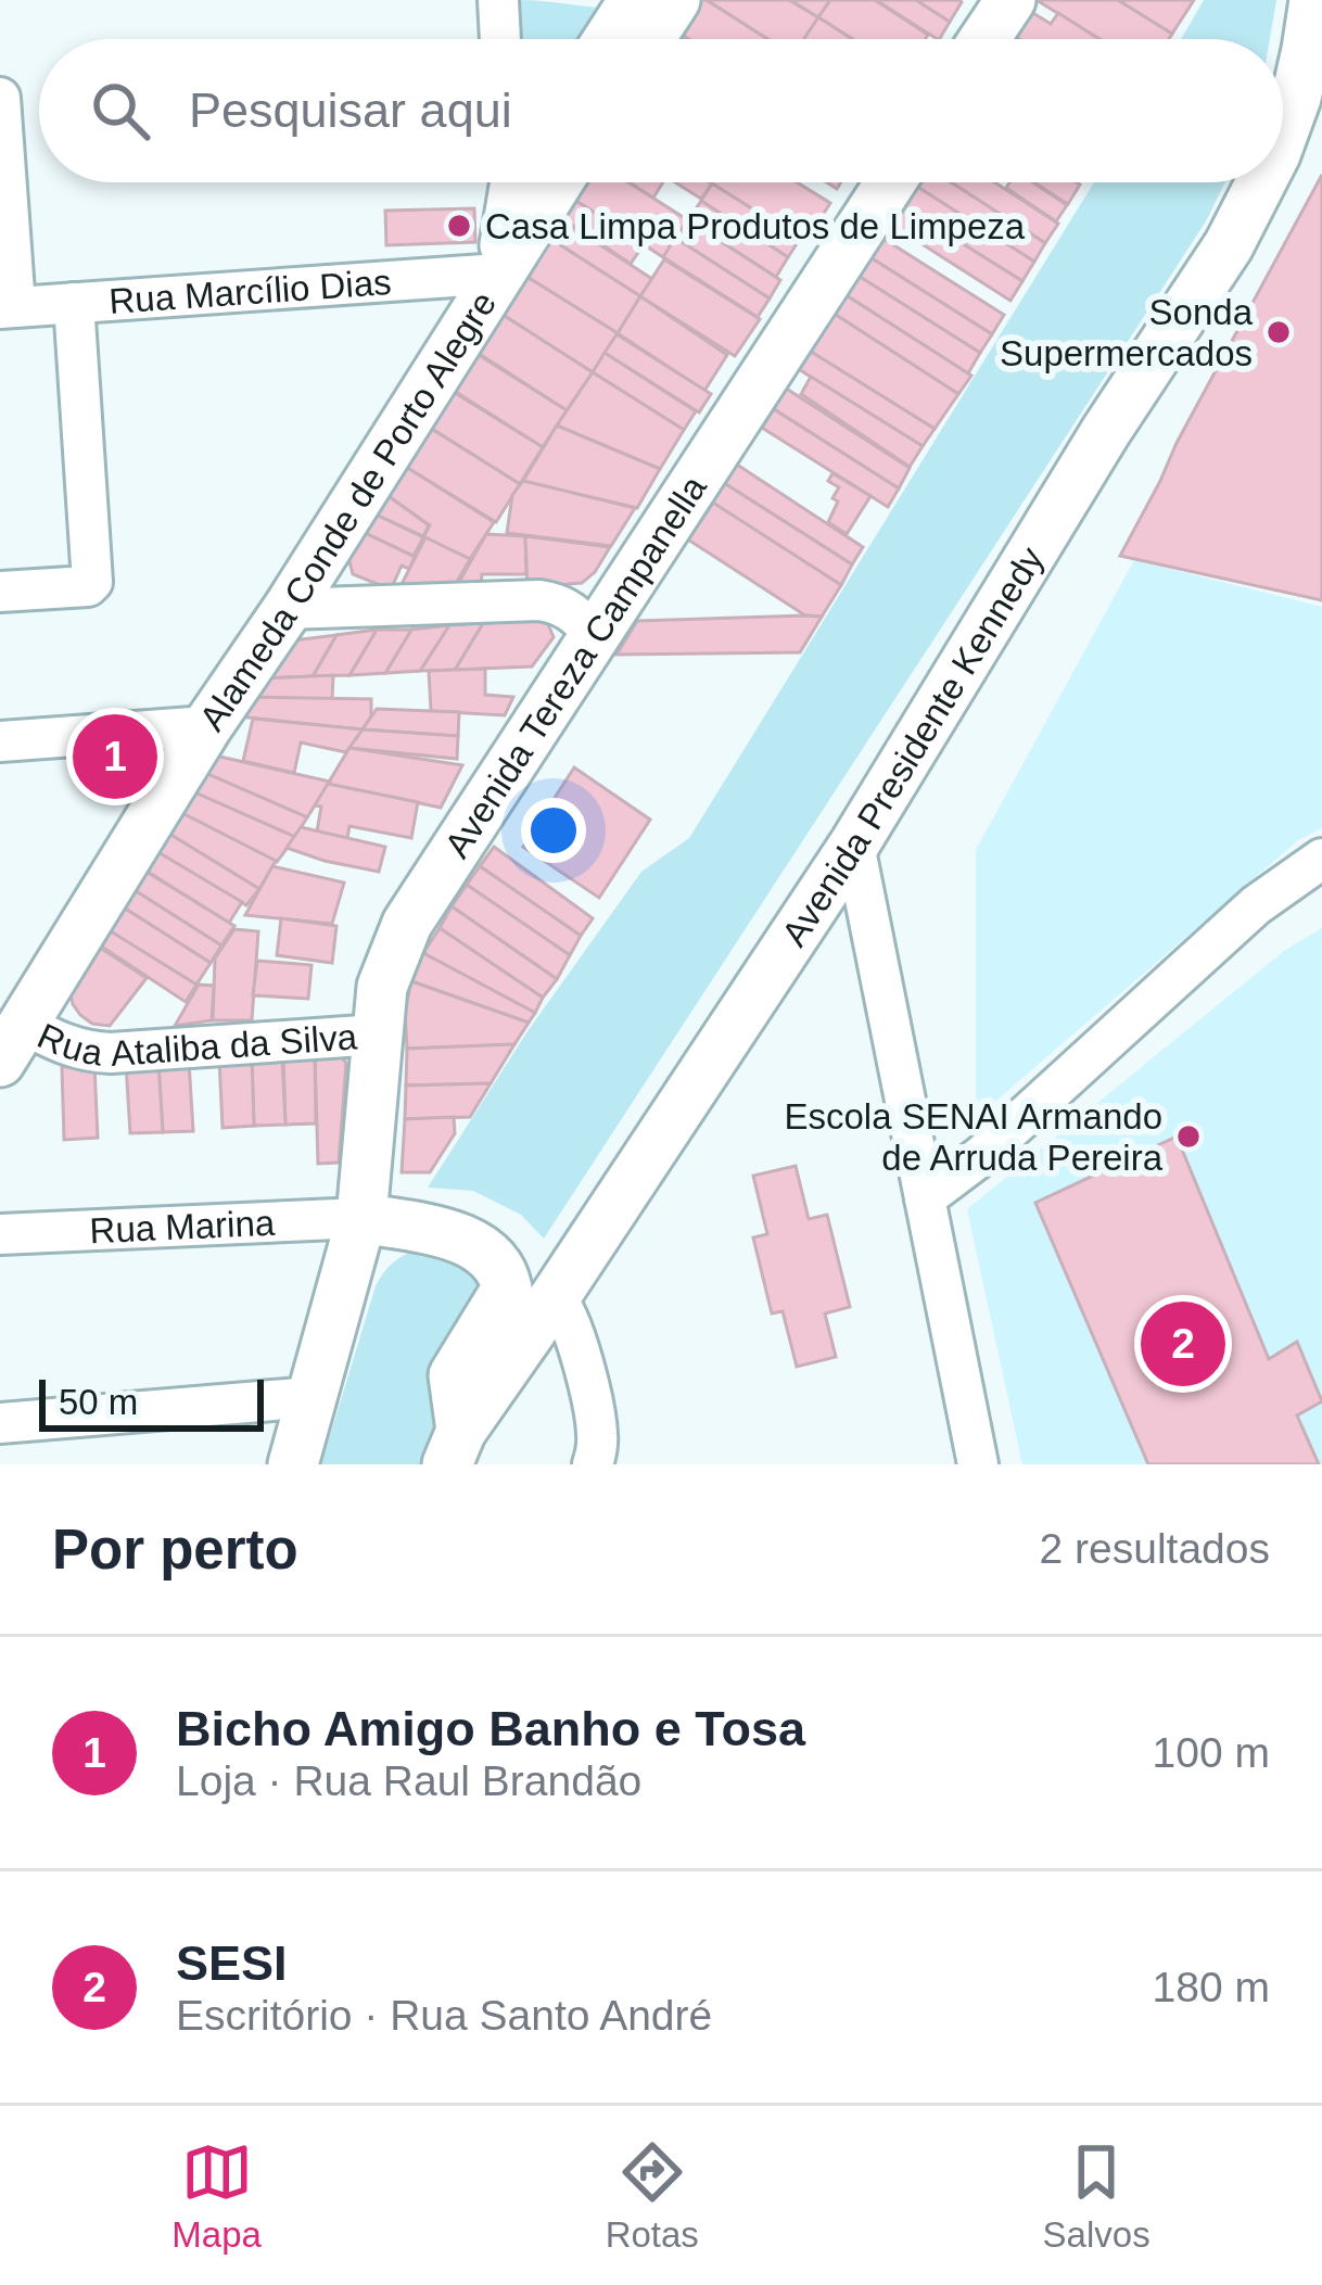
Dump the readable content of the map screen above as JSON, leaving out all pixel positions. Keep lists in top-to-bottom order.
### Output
{
  "streets": {
    "main road": ["Alameda Conde de Porto Alegre", "Avenida Tereza Campanella", "Avenida Presidente Kennedy"],
    "street": ["Rua Marcílio Dias", "Rua Ataliba da Silva", "Rua Marina"]
  },
  "crossings": [
    ["Rua Marcílio Dias", "Alameda Conde de Porto Alegre"],
    ["Alameda Conde de Porto Alegre", "Rua Ataliba da Silva"],
    ["Avenida Tereza Campanella", "Rua Ataliba da Silva"],
    ["Avenida Tereza Campanella", "Rua Marina"]
  ],
  "places": ["Casa Limpa Produtos de Limpeza", "Sonda Supermercados", "Escola SENAI Armando de Arruda Pereira"],
  "scale_bar": "50 m",
  "page": {
    "search": "Pesquisar aqui",
    "pins": ["1", "2"],
    "scale": "50 m",
    "heading": ["Por perto", "2 resultados"],
    "list": [
      {
        "mark": "1",
        "name": "Bicho Amigo Banho e Tosa",
        "note": "Loja · Rua Raul Brandão",
        "value": "100 m"
      },
      {
        "mark": "2",
        "name": "SESI",
        "note": "Escritório · Rua Santo André",
        "value": "180 m"
      }
    ],
    "nav": ["Mapa", "Rotas", "Salvos"]
  }
}
